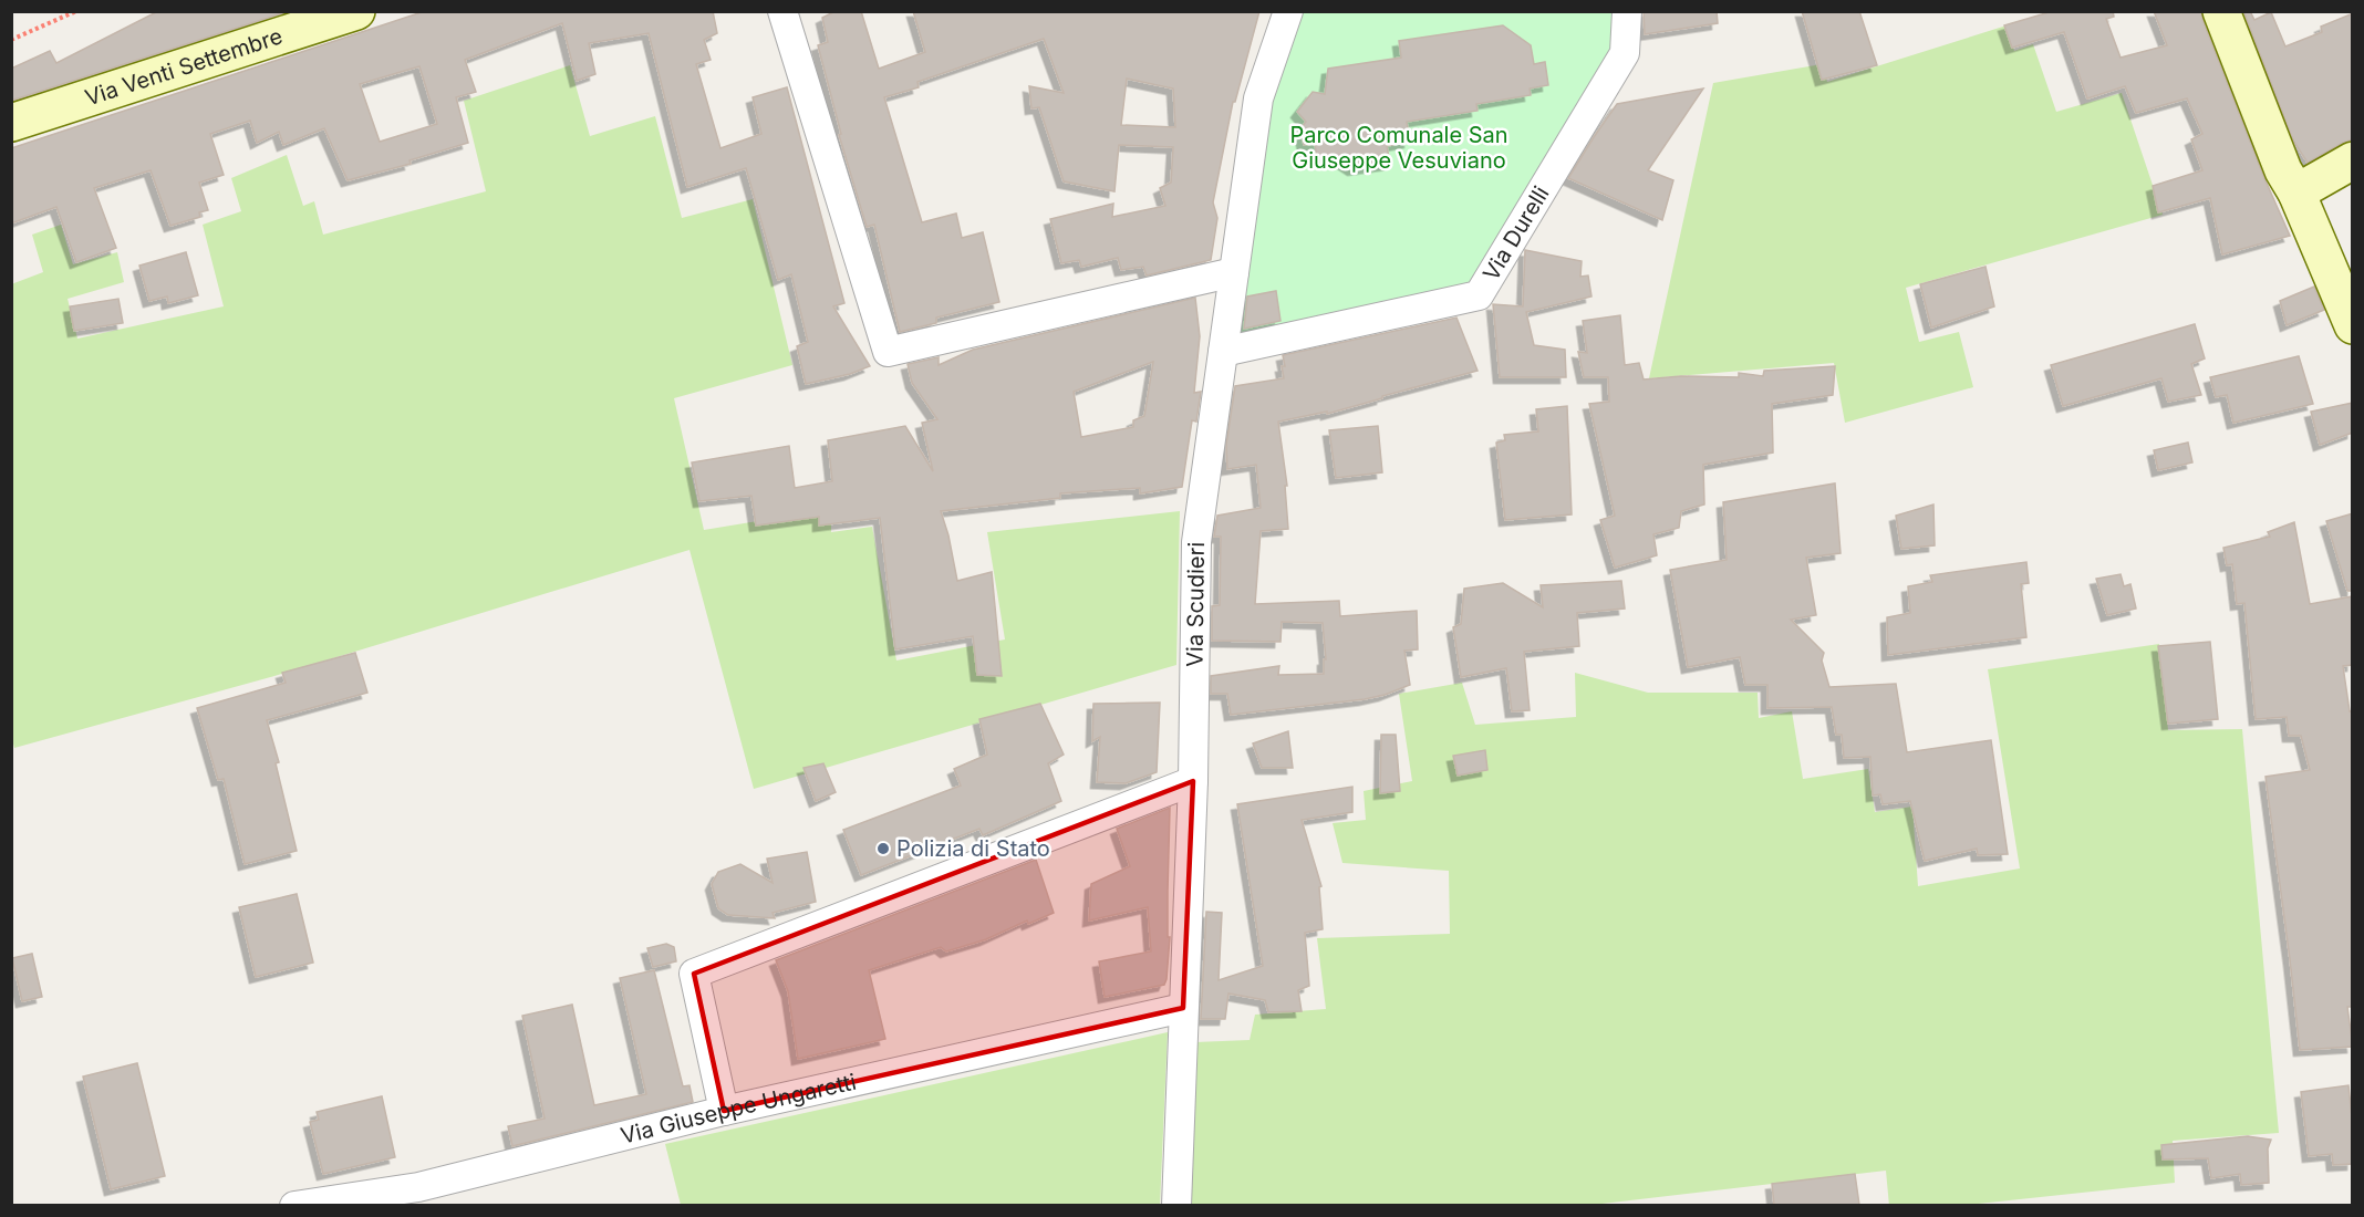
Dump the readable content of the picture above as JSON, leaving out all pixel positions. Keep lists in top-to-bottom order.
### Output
{
  "streets": {
    "street": [
      "Via Venti Settembre",
      "Via Durelli",
      "Via Scudieri",
      "Via Giuseppe Ungaretti"
    ]
  },
  "crossings": [
    ["Via Durelli", "Via Scudieri"],
    ["Via Scudieri", "Via Giuseppe Ungaretti"]
  ],
  "parks": ["Parco Comunale San Giuseppe Vesuviano"],
  "places": ["Polizia di Stato"]
}
